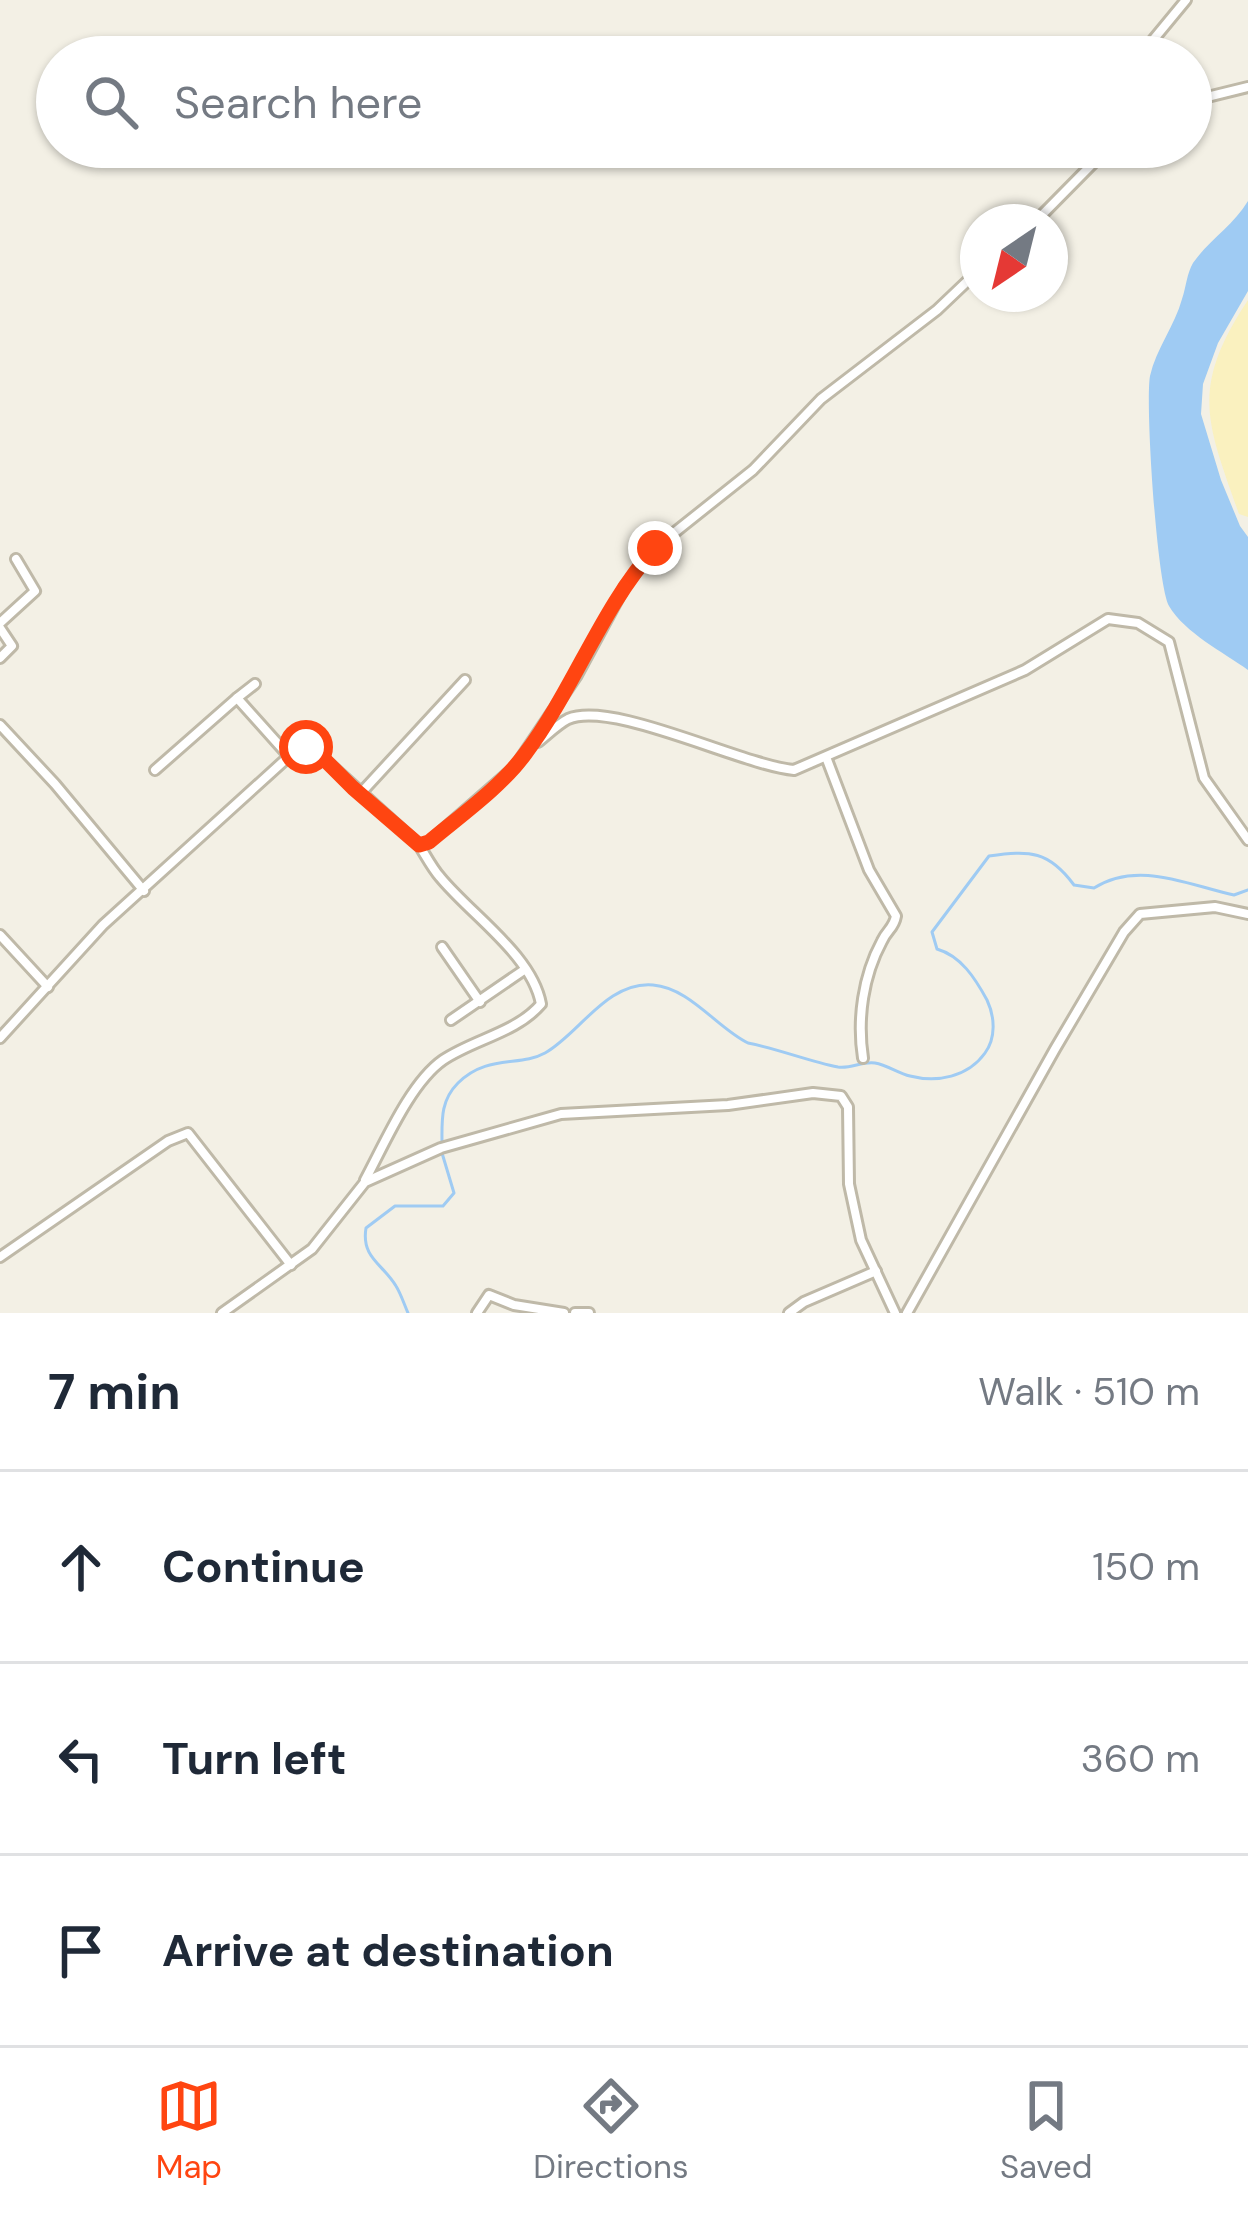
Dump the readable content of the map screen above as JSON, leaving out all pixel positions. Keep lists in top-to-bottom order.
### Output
{
  "north": "bottom left",
  "page": {
    "search": "Search here",
    "heading": ["7 min", "Walk · 510 m"],
    "list": [
      ["Continue", "150 m"],
      ["Turn left", "360 m"],
      "Arrive at destination"
    ],
    "nav": ["Map", "Directions", "Saved"]
  }
}
